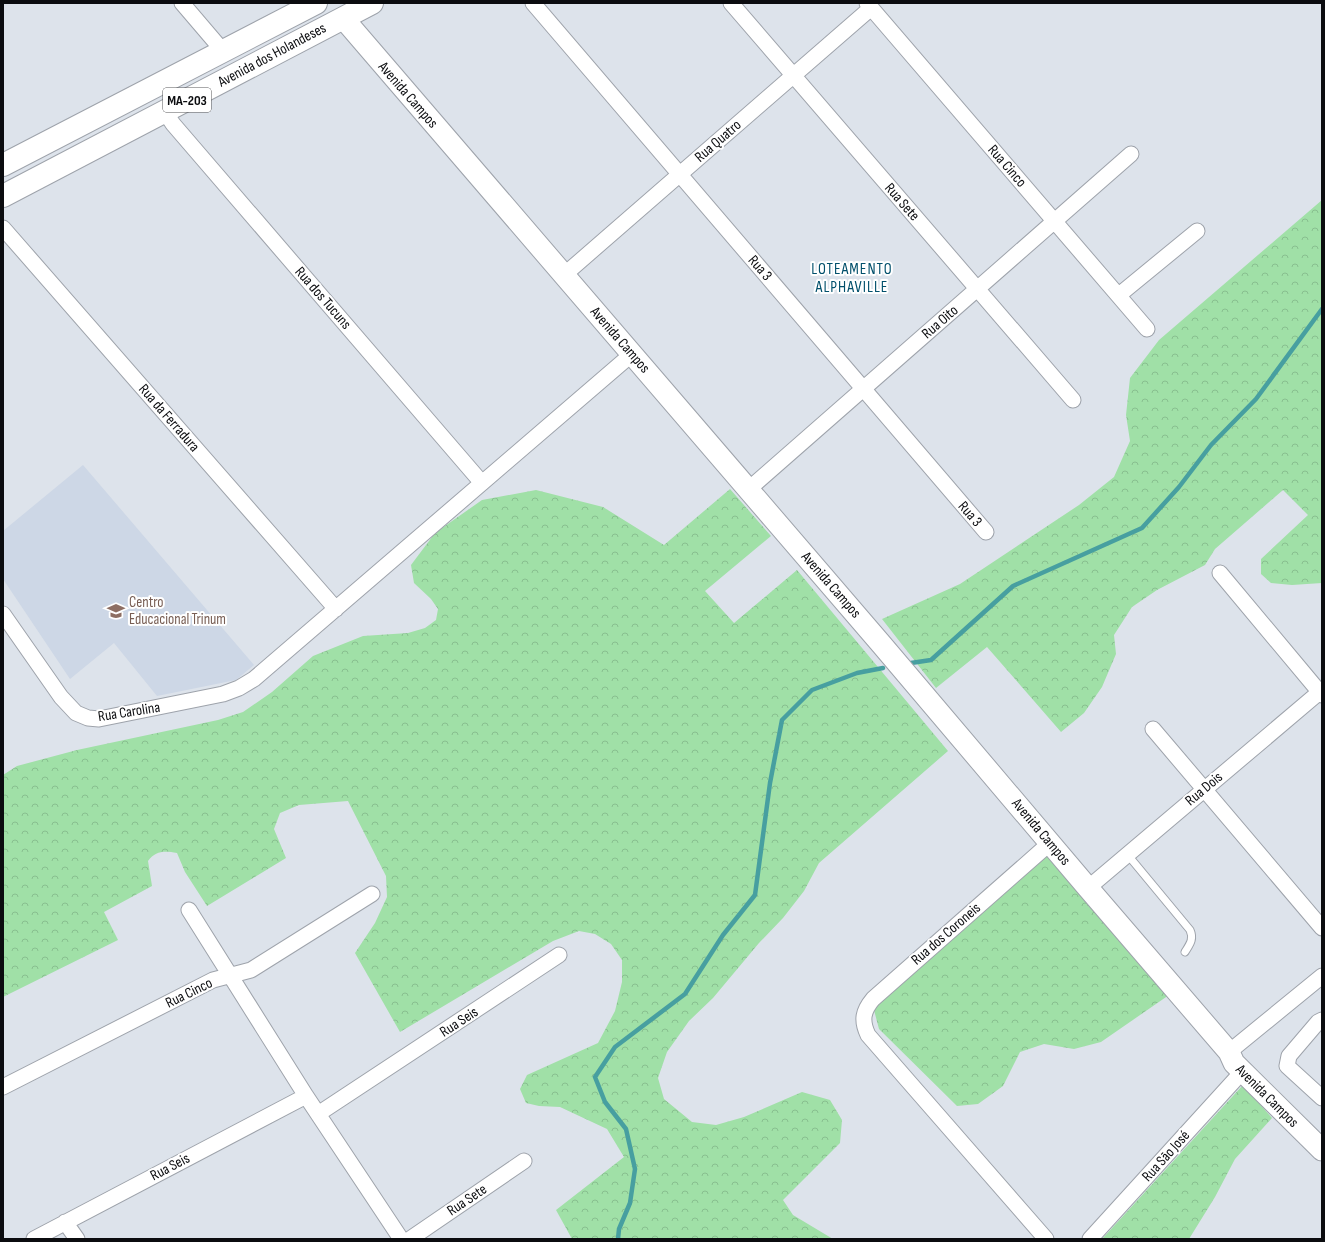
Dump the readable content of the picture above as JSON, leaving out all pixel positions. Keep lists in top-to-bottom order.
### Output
{
  "streets": {
    "main road": ["Avenida dos Holandeses", "MA-203"],
    "street": [
      "Avenida Campos",
      "Rua Quatro",
      "Rua Cinco",
      "Rua Sete",
      "Rua 3",
      "Rua dos Tucuns",
      "Rua Oito",
      "Rua da Ferradura",
      "Rua Carolina",
      "Rua Dois",
      "Rua dos Coroneis",
      "Rua Seis",
      "Rua São José"
    ]
  },
  "crossings": [
    ["Avenida dos Holandeses", "Avenida Campos"],
    ["Avenida dos Holandeses", "Rua dos Tucuns"],
    ["Avenida Campos", "Rua Quatro"],
    ["Avenida Campos", "Rua Oito"],
    ["Avenida Campos", "Rua Carolina"],
    ["Avenida Campos", "Rua Dois"],
    ["Avenida Campos", "Rua dos Coroneis"],
    ["Avenida Campos", "Rua São José"],
    ["Rua Quatro", "Rua Cinco"],
    ["Rua Quatro", "Rua Sete"],
    ["Rua Quatro", "Rua 3"],
    ["Rua Cinco", "Rua Oito"],
    ["Rua Sete", "Rua Oito"],
    ["Rua 3", "Rua Oito"],
    ["Rua dos Tucuns", "Rua Carolina"],
    ["Rua da Ferradura", "Rua Carolina"]
  ],
  "districts": ["LOTEAMENTO ALPHAVILLE"],
  "places": {
    "school or university": ["Centro Educacional Trinum"]
  }
}
